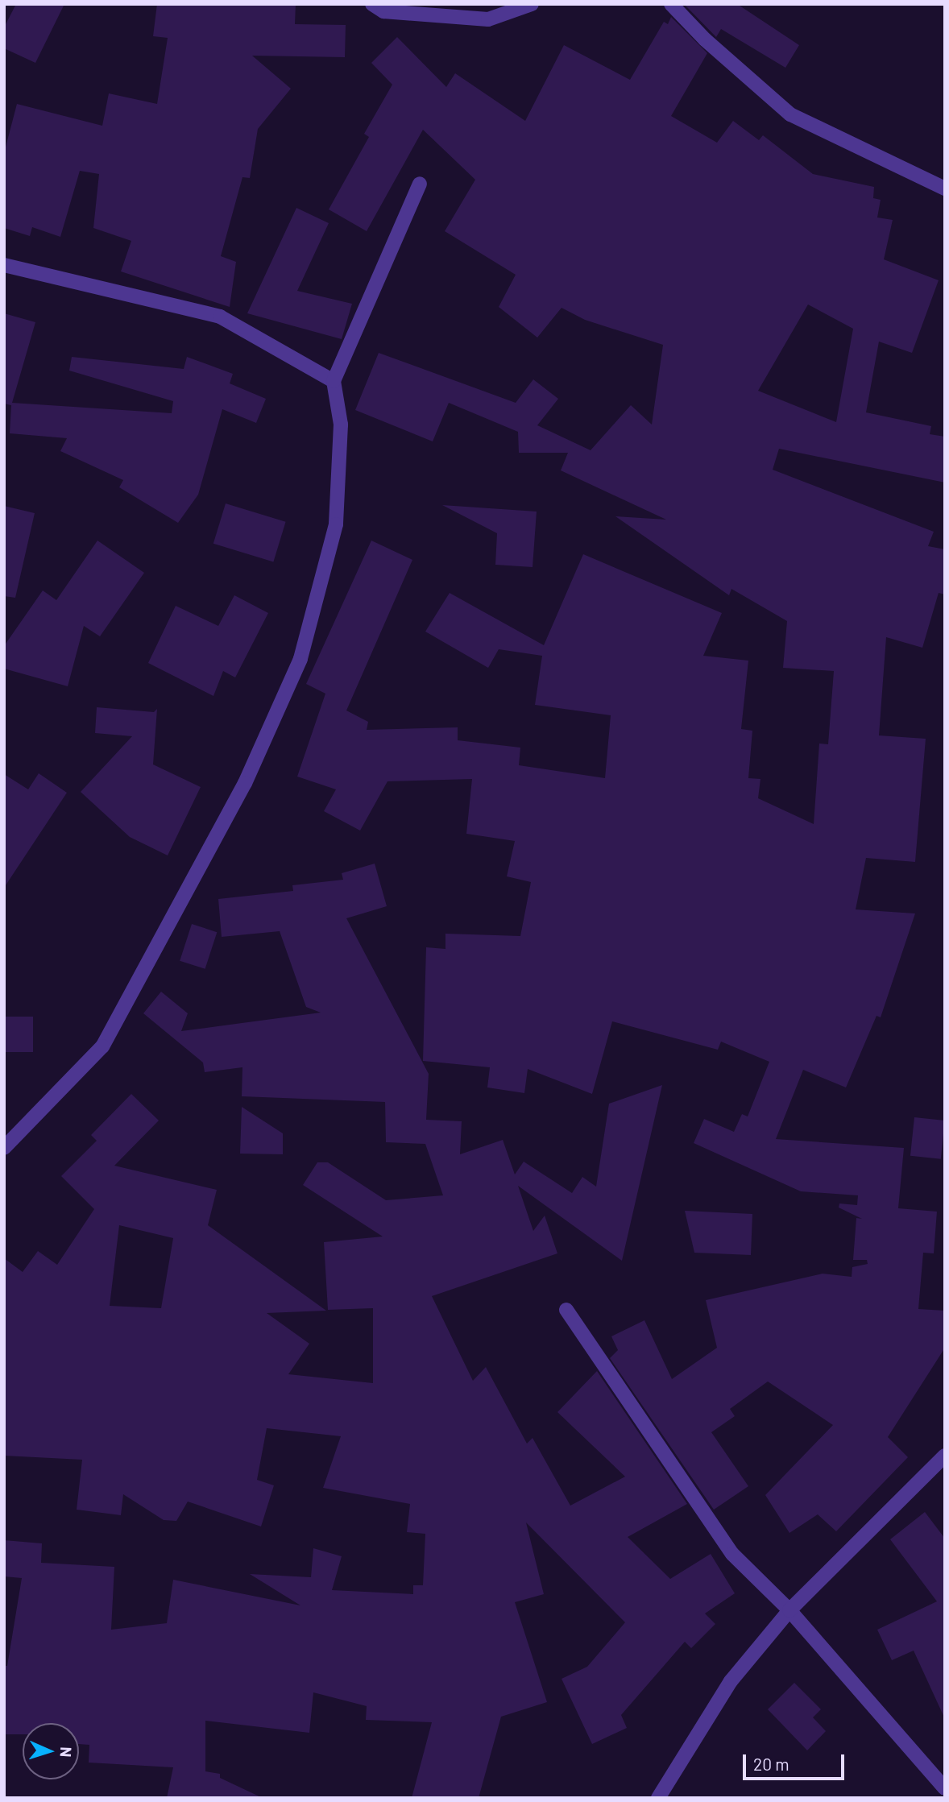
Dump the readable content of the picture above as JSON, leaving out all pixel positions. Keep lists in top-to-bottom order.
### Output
{
  "scale_bar": "20 m",
  "north": "right"
}
